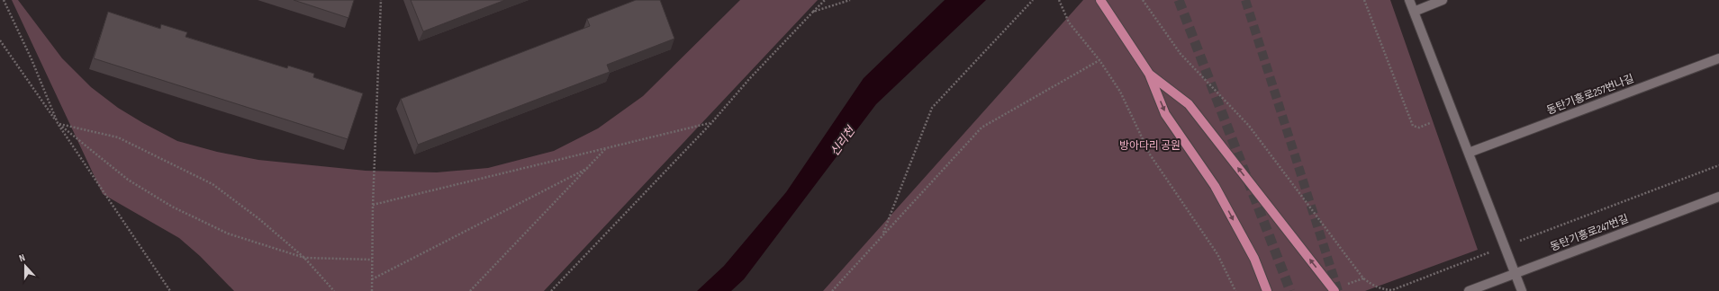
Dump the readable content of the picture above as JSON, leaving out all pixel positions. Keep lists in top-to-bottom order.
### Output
{
  "streets": {
    "street": ["동탄기흥로257번나길", "동탄기흥로247번길"]
  },
  "water": ["신리천"],
  "parks": ["방아다리 공원"],
  "north": "top"
}
